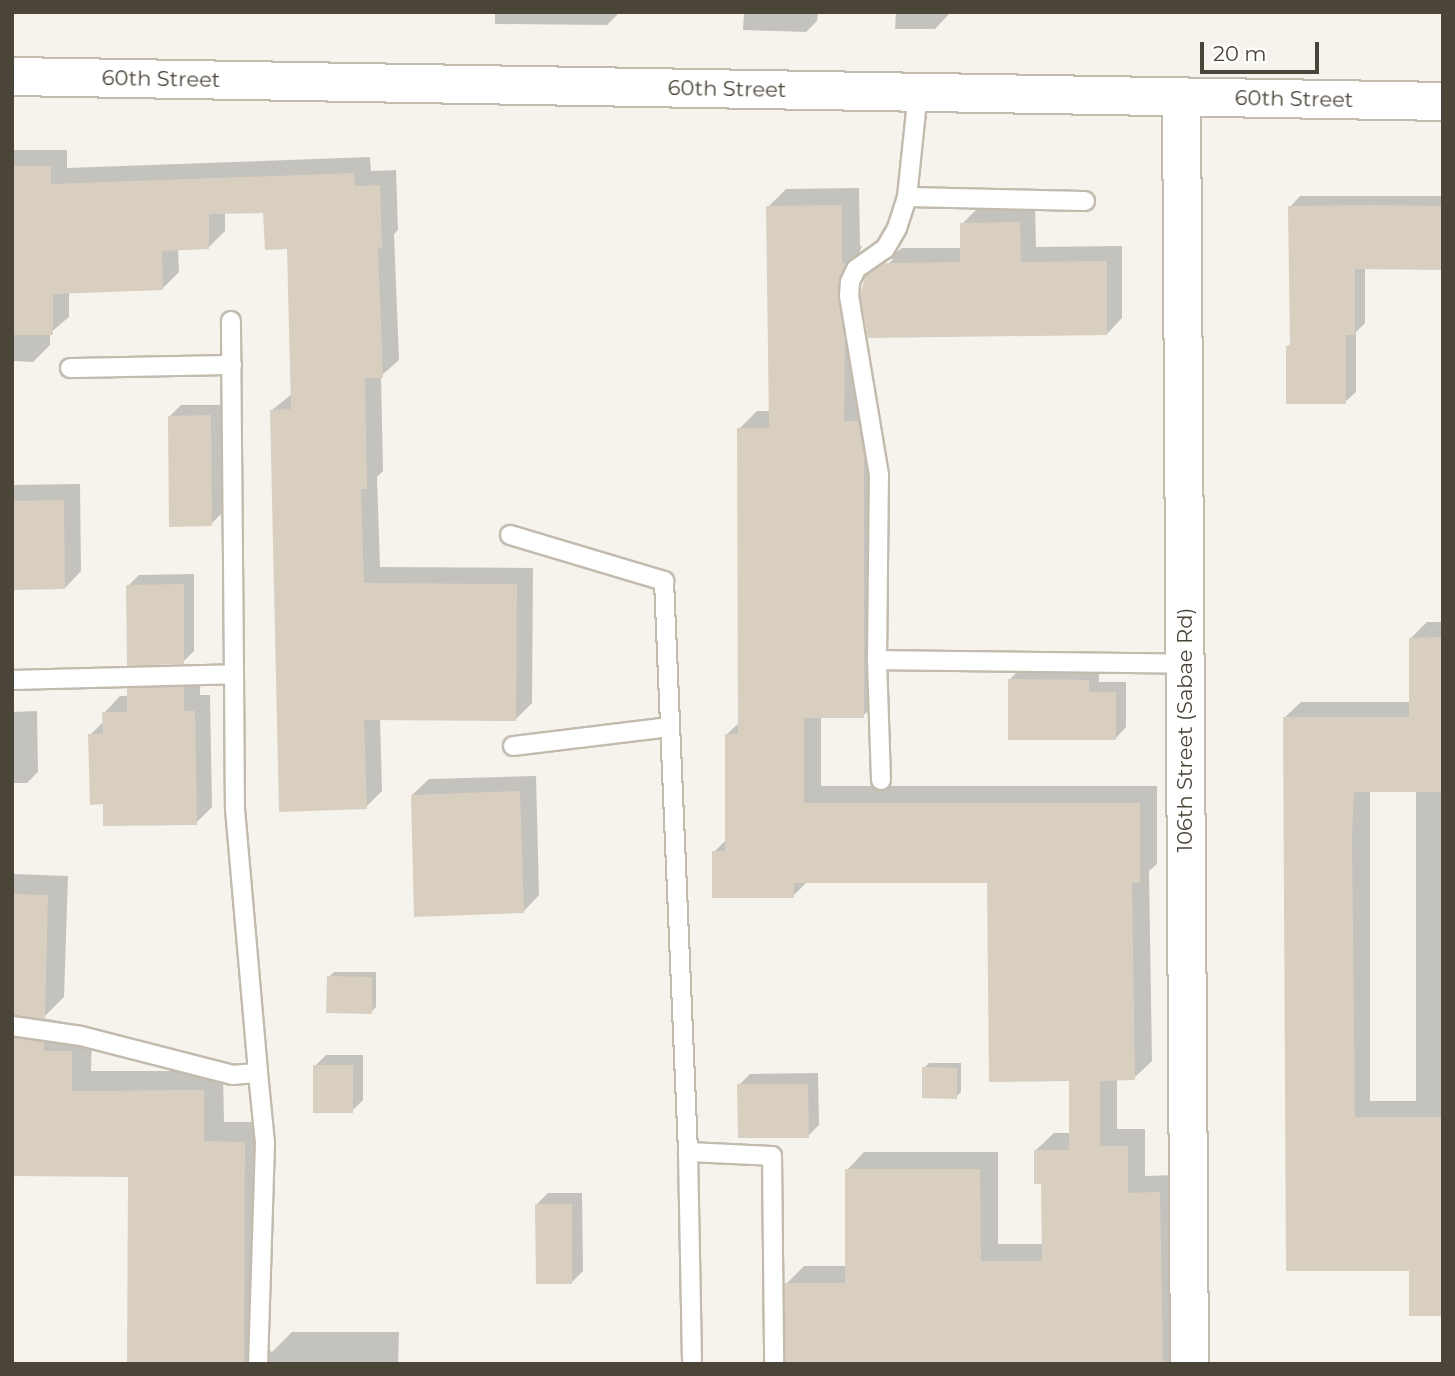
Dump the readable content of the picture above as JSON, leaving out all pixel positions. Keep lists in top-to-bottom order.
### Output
{
  "streets": {
    "street": ["60th Street", "106th Street (Sabae Rd)"]
  },
  "crossings": [
    ["60th Street", "106th Street (Sabae Rd)"]
  ],
  "scale_bar": "20 m"
}
